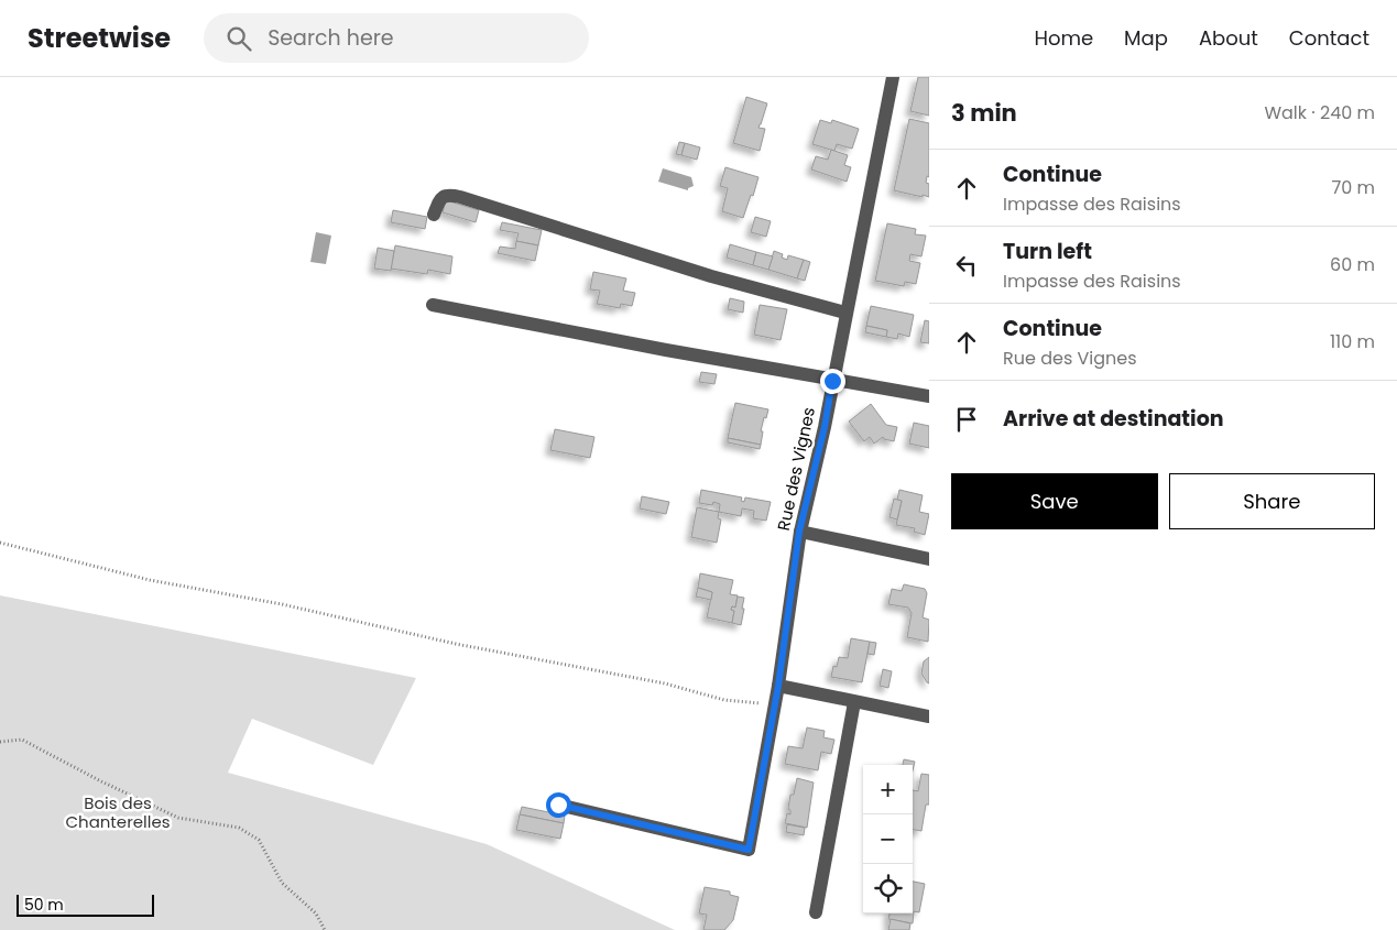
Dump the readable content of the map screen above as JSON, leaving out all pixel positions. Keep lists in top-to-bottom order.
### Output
{
  "streets": {
    "street": ["Rue des Vignes"]
  },
  "parks": ["Bois des Chanterelles"],
  "scale_bar": "50 m",
  "page": {
    "header": "Streetwise",
    "search": "Search here",
    "nav": [
      "Home",
      "Map",
      "About",
      "Contact"
    ],
    "heading": ["3 min", "Walk · 240 m"],
    "list": [
      ["Continue", "Impasse des Raisins", "70 m"],
      ["Turn left", "Impasse des Raisins", "60 m"],
      ["Continue", "Rue des Vignes", "110 m"],
      "Arrive at destination"
    ],
    "buttons": ["Save", "Share"],
    "map_buttons": ["+", "−"],
    "scale": "50 m"
  }
}
